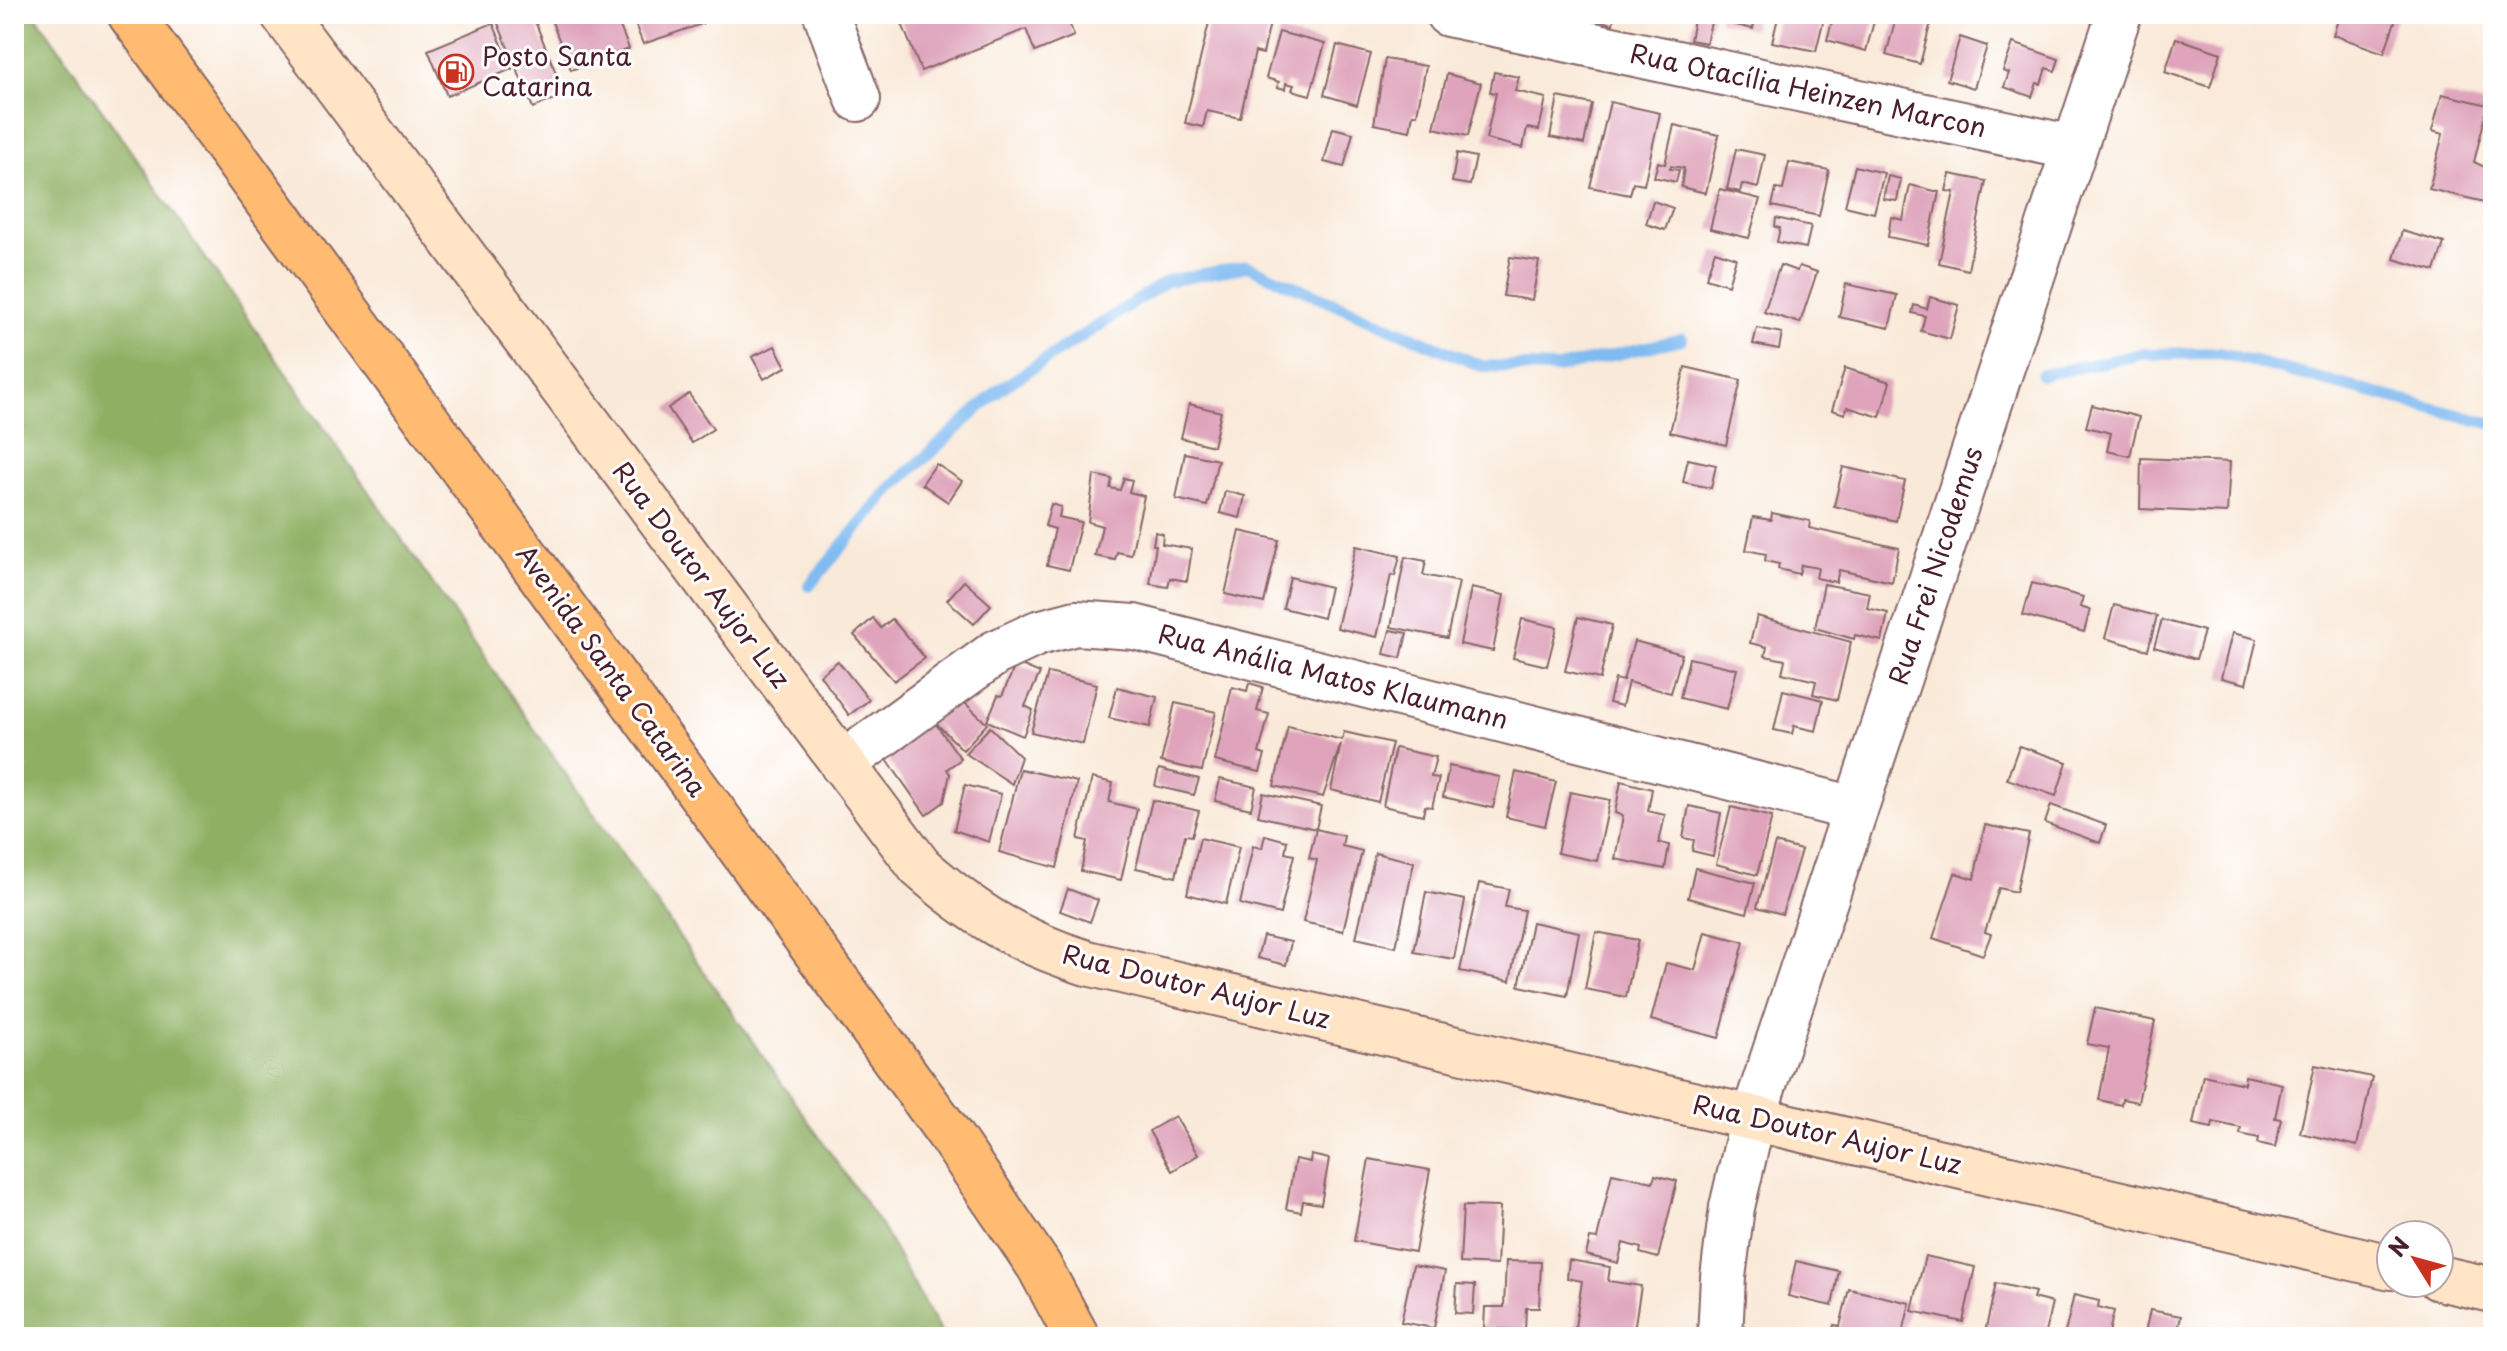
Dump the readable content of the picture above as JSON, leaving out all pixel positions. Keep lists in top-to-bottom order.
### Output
{
  "streets": {
    "main road": ["Avenida Santa Catarina"],
    "street": [
      "Rua Otacília Heinzen Marcon",
      "Rua Frei Nicodemus",
      "Rua Doutor Aujor Luz",
      "Rua Anália Matos Klaumann"
    ]
  },
  "crossings": [
    ["Rua Otacília Heinzen Marcon", "Rua Frei Nicodemus"],
    ["Rua Frei Nicodemus", "Rua Doutor Aujor Luz"],
    ["Rua Frei Nicodemus", "Rua Anália Matos Klaumann"],
    ["Rua Doutor Aujor Luz", "Rua Anália Matos Klaumann"]
  ],
  "places": {
    "fuel station": ["Posto Santa Catarina"]
  },
  "north": "top left"
}
